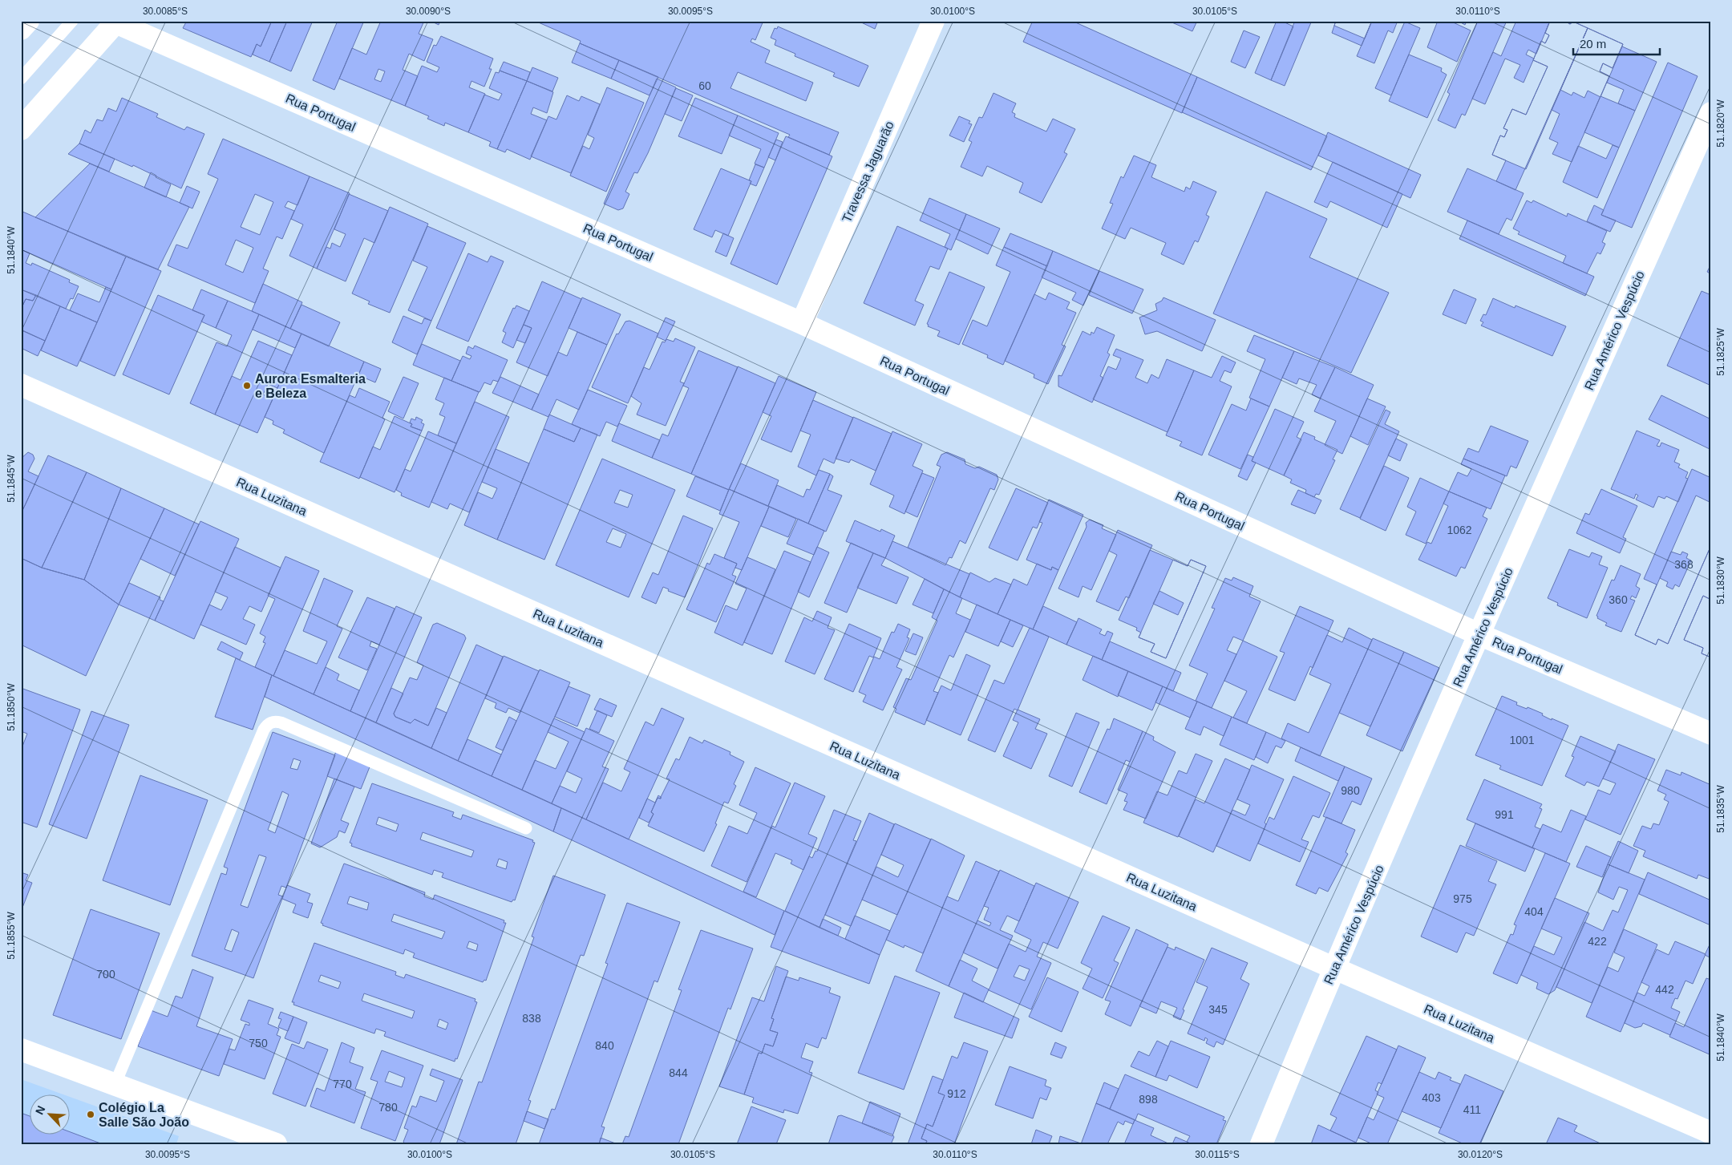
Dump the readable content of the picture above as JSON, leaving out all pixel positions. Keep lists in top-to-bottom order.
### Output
{
  "streets": {
    "street": [
      "Rua Portugal",
      "Travessa Jaguarão",
      "Rua Américo Vespúcio",
      "Rua Luzitana"
    ]
  },
  "crossings": [
    ["Rua Portugal", "Travessa Jaguarão"],
    ["Rua Portugal", "Rua Américo Vespúcio"],
    ["Rua Américo Vespúcio", "Rua Luzitana"]
  ],
  "places": ["Aurora Esmalteria e Beleza", "Colégio La Salle São João"],
  "house_numbers": [
    "60",
    "1062",
    "368",
    "360",
    "1001",
    "980",
    "991",
    "975",
    "404",
    "422",
    "700",
    "442",
    "345",
    "838",
    "750",
    "840",
    "844",
    "770",
    "912",
    "403",
    "898",
    "780",
    "411"
  ],
  "scale_bar": "20 m",
  "north": "top left",
  "coordinates": [
    "30.0085°S",
    "30.0090°S",
    "30.0095°S",
    "30.0100°S",
    "30.0105°S",
    "30.0110°S",
    "51.1820°W",
    "51.1840°W",
    "51.1825°W",
    "51.1845°W",
    "51.1830°W",
    "51.1850°W",
    "51.1835°W",
    "51.1855°W",
    "30.0115°S",
    "30.0120°S"
  ]
}
